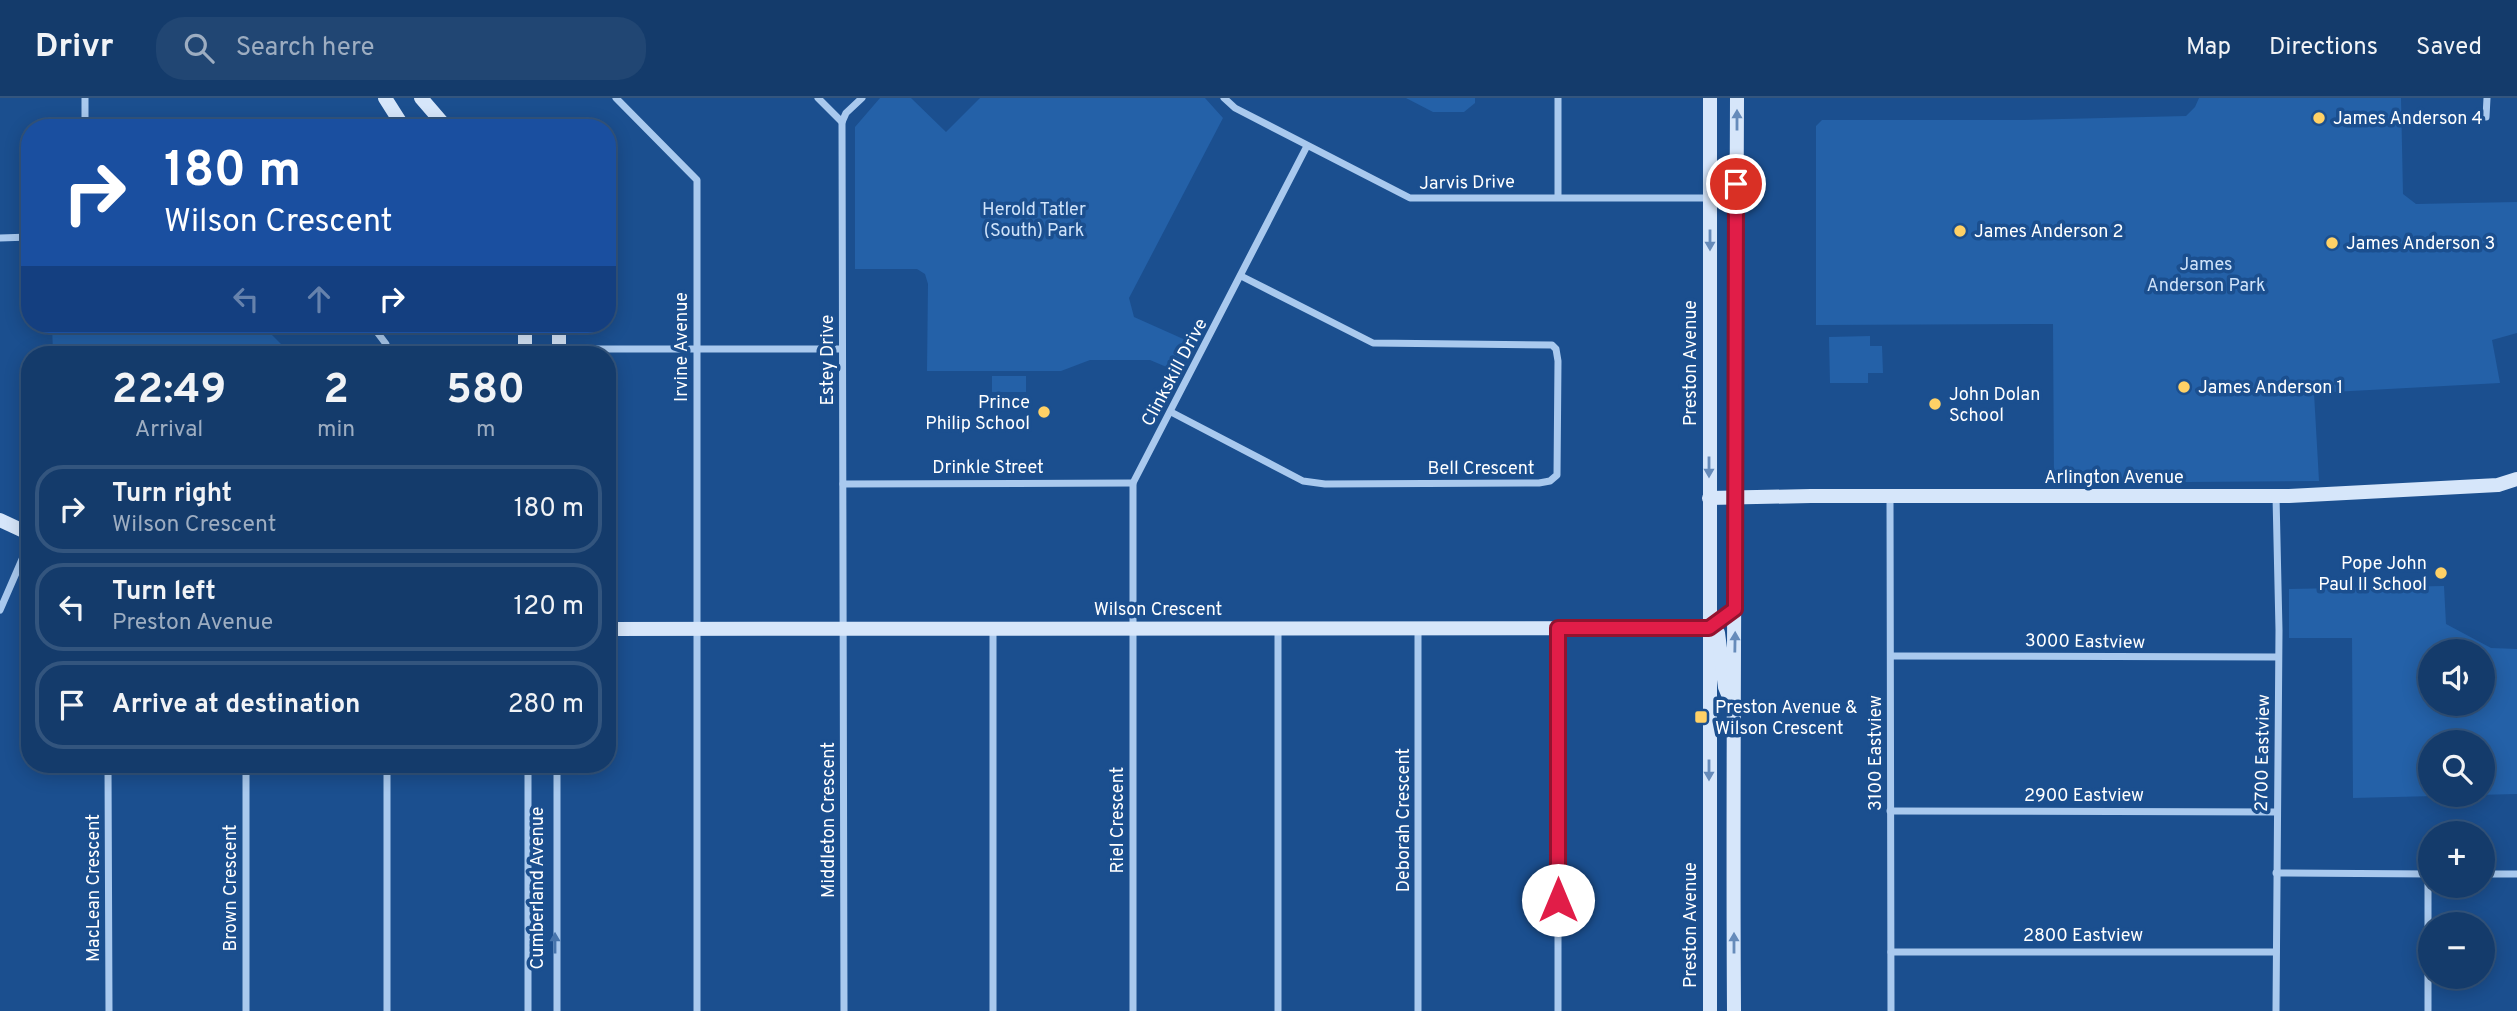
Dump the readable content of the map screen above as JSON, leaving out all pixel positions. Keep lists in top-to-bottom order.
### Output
{
  "streets": {
    "street": [
      "Jarvis Drive",
      "Irvine Avenue",
      "Estey Drive",
      "Preston Avenue",
      "Clinkskill Drive",
      "Drinkle Street",
      "Bell Crescent",
      "Arlington Avenue",
      "Wilson Crescent",
      "3000 Eastview",
      "3100 Eastview",
      "2700 Eastview",
      "2900 Eastview",
      "Middleton Crescent",
      "Riel Crescent",
      "Deborah Crescent",
      "MacLean Crescent",
      "Brown Crescent",
      "Cumberland Avenue",
      "2800 Eastview"
    ]
  },
  "crossings": [
    ["Jarvis Drive", "Preston Avenue"],
    ["Jarvis Drive", "Clinkskill Drive"],
    ["Irvine Avenue", "Wilson Crescent"],
    ["Estey Drive", "Drinkle Street"],
    ["Estey Drive", "Wilson Crescent"],
    ["Estey Drive", "Middleton Crescent"],
    ["Preston Avenue", "Arlington Avenue"],
    ["Preston Avenue", "Wilson Crescent"],
    ["Clinkskill Drive", "Drinkle Street"],
    ["Clinkskill Drive", "Bell Crescent"],
    ["Clinkskill Drive", "Wilson Crescent"],
    ["Clinkskill Drive", "Riel Crescent"],
    ["Arlington Avenue", "3100 Eastview"],
    ["Arlington Avenue", "2700 Eastview"],
    ["Wilson Crescent", "Middleton Crescent"],
    ["Wilson Crescent", "Riel Crescent"],
    ["Wilson Crescent", "Deborah Crescent"],
    ["3000 Eastview", "3100 Eastview"],
    ["3000 Eastview", "2700 Eastview"],
    ["3100 Eastview", "2900 Eastview"],
    ["3100 Eastview", "2800 Eastview"],
    ["2700 Eastview", "2900 Eastview"],
    ["2700 Eastview", "2800 Eastview"]
  ],
  "parks": ["Herold Tatler (South) Park", "James Anderson Park"],
  "places": {
    "other": [
      "James Anderson 4",
      "James Anderson 2",
      "James Anderson 3",
      "James Anderson 1",
      "John Dolan School",
      "Prince Philip School",
      "Pope John Paul II School"
    ],
    "transit": ["Preston Avenue & Wilson Crescent"]
  },
  "page": {
    "header": "Drivr",
    "search": "Search here",
    "nav": ["Map", "Directions", "Saved"],
    "turn": ["180 m", "Wilson Crescent"],
    "eta": [
      "22:49",
      "Arrival",
      "2",
      "min",
      "580",
      "m"
    ],
    "list": [
      {
        "name": "Turn right",
        "note": "Wilson Crescent",
        "value": "180 m"
      },
      {
        "name": "Turn left",
        "note": "Preston Avenue",
        "value": "120 m"
      },
      {
        "name": "Arrive at destination",
        "value": "280 m"
      }
    ],
    "map_buttons": ["+", "−"]
  }
}
